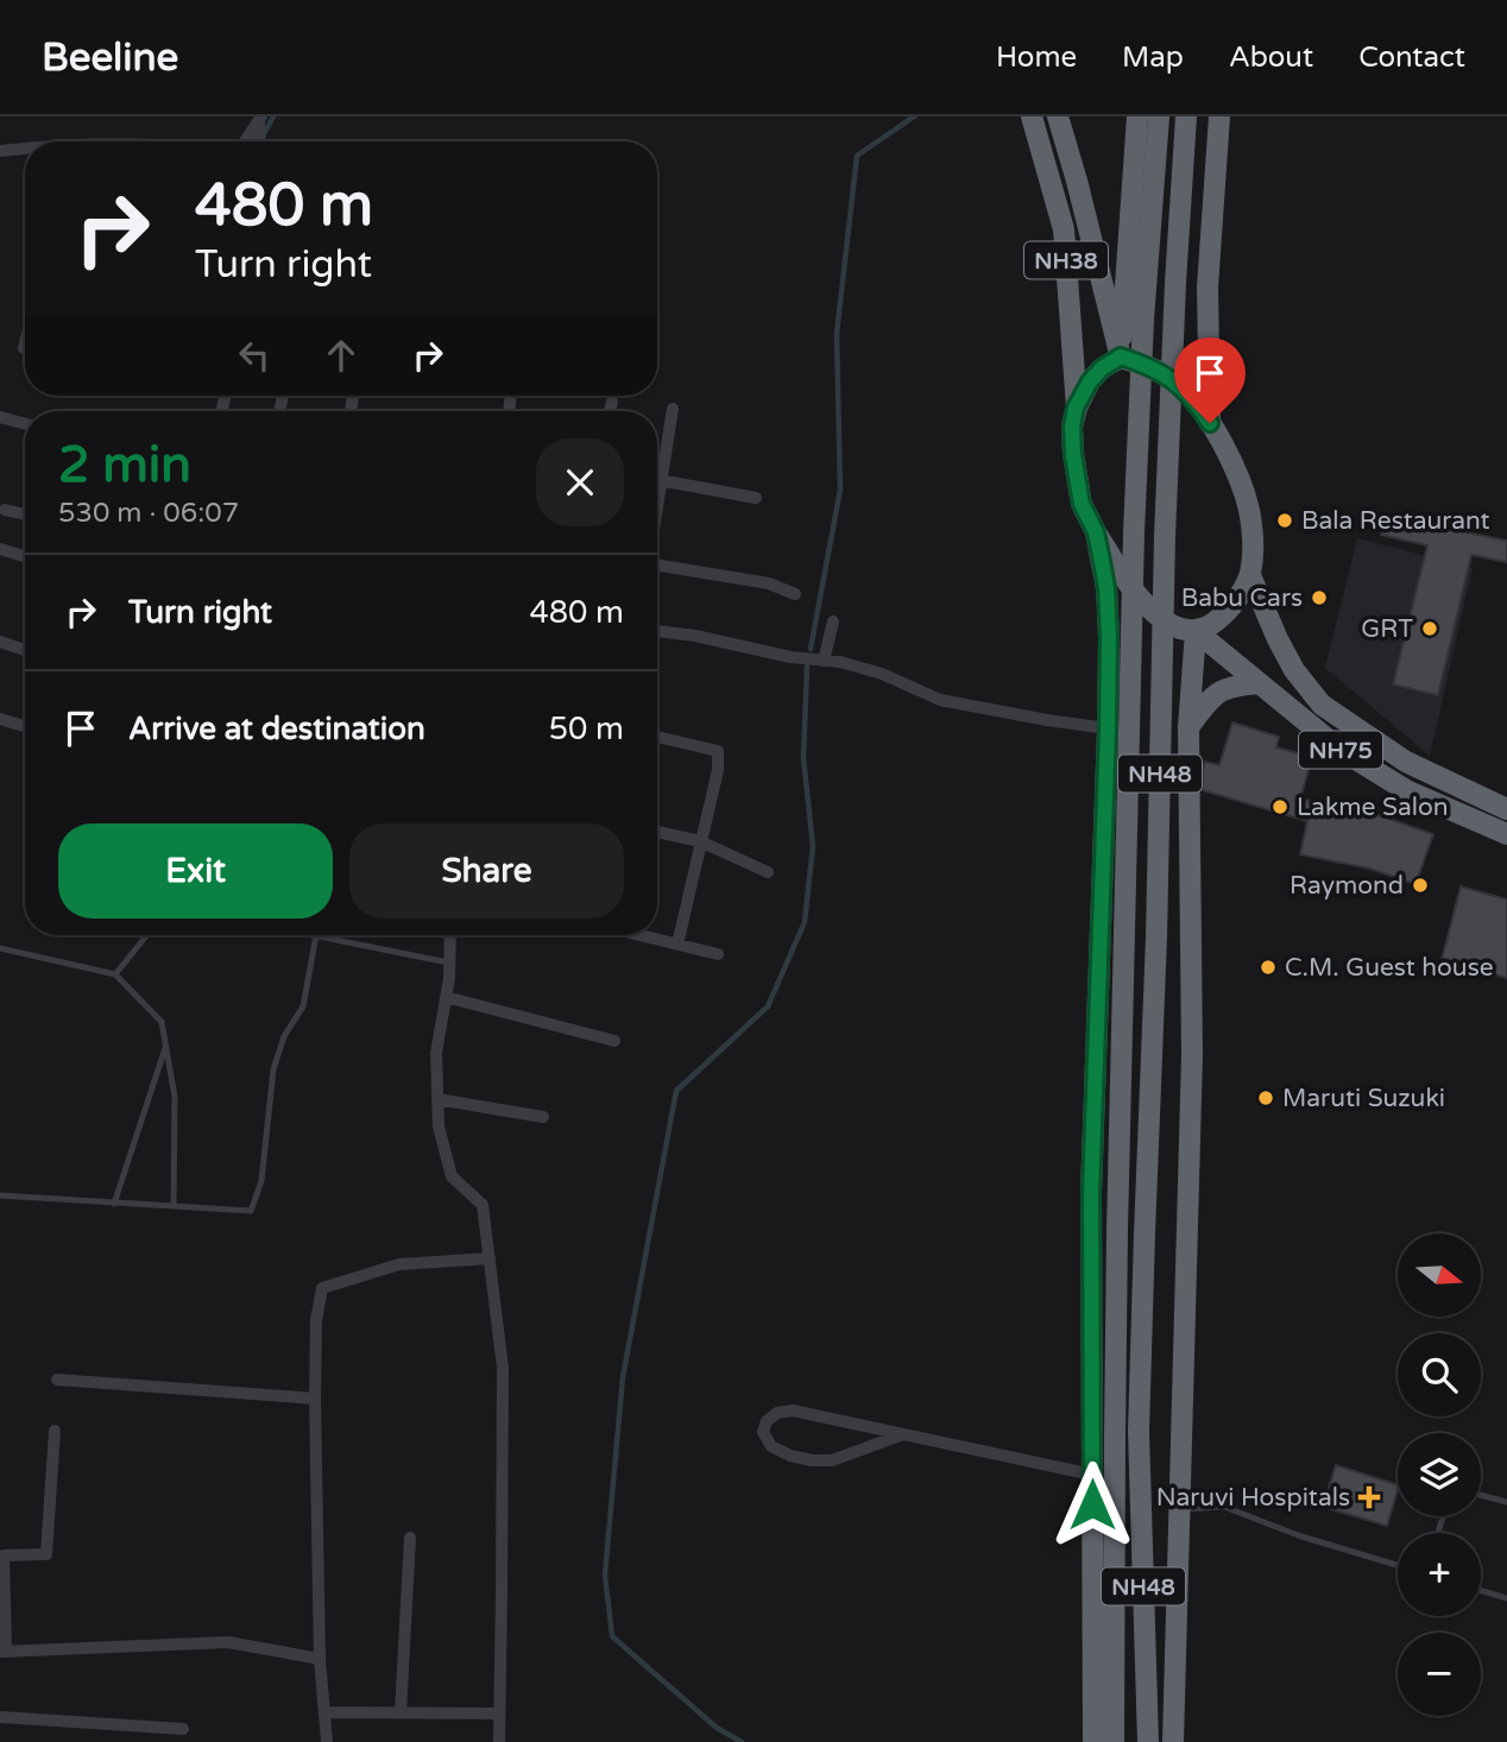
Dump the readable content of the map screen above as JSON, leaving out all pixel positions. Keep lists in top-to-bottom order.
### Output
{
  "streets": {
    "highway": ["NH38", "NH75", "NH48"]
  },
  "crossings": [
    ["NH38", "NH75"]
  ],
  "places": {
    "other": [
      "Bala Restaurant",
      "Babu Cars",
      "GRT",
      "Lakme Salon",
      "Raymond",
      "C.M. Guest house",
      "Maruti Suzuki"
    ],
    "health": ["Naruvi Hospitals"]
  },
  "north": "right",
  "page": {
    "header": "Beeline",
    "nav": [
      "Home",
      "Map",
      "About",
      "Contact"
    ],
    "turn": ["480 m", "Turn right"],
    "heading": ["2 min", "530 m · 06:07"],
    "list": [
      {
        "name": "Turn right",
        "value": "480 m"
      },
      {
        "name": "Arrive at destination",
        "value": "50 m"
      }
    ],
    "buttons": ["Exit", "Share"],
    "map_buttons": ["+", "−"]
  }
}
